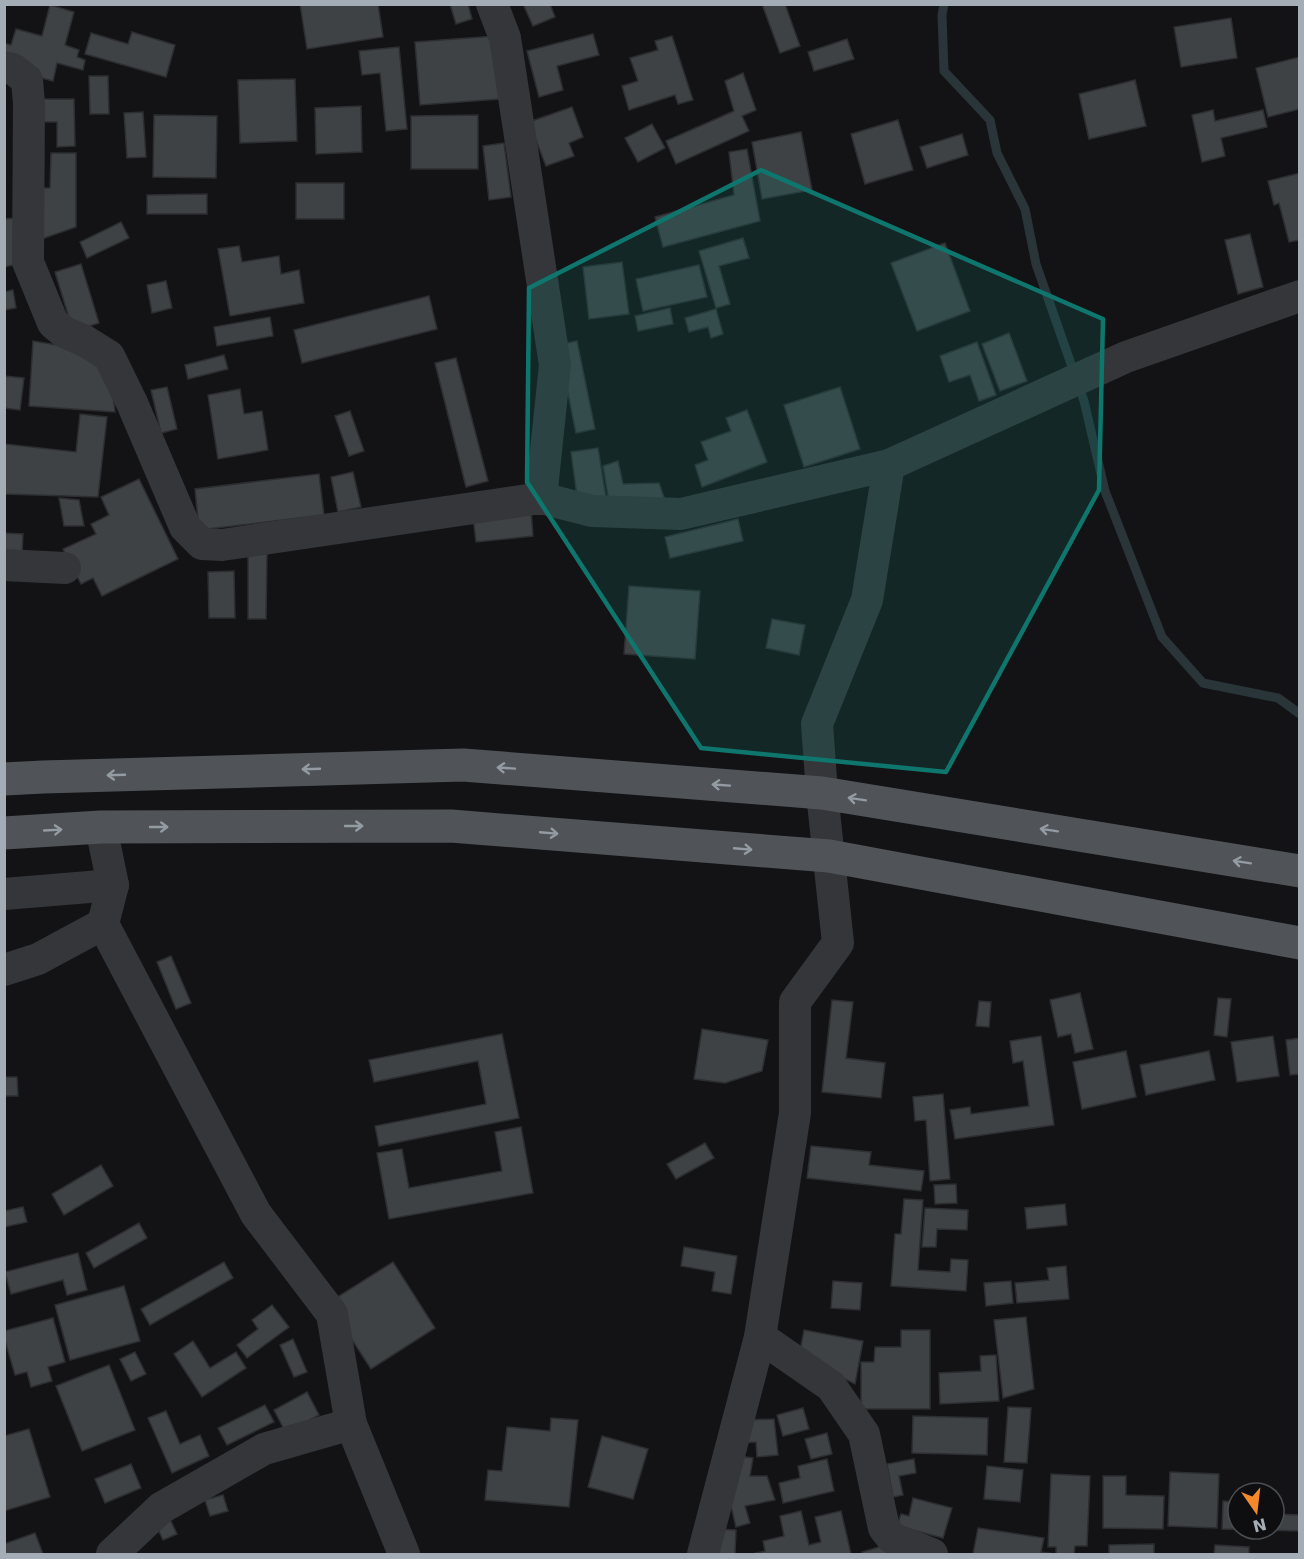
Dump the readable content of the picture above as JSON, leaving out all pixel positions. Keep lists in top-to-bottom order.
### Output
{
  "north": "bottom"
}
